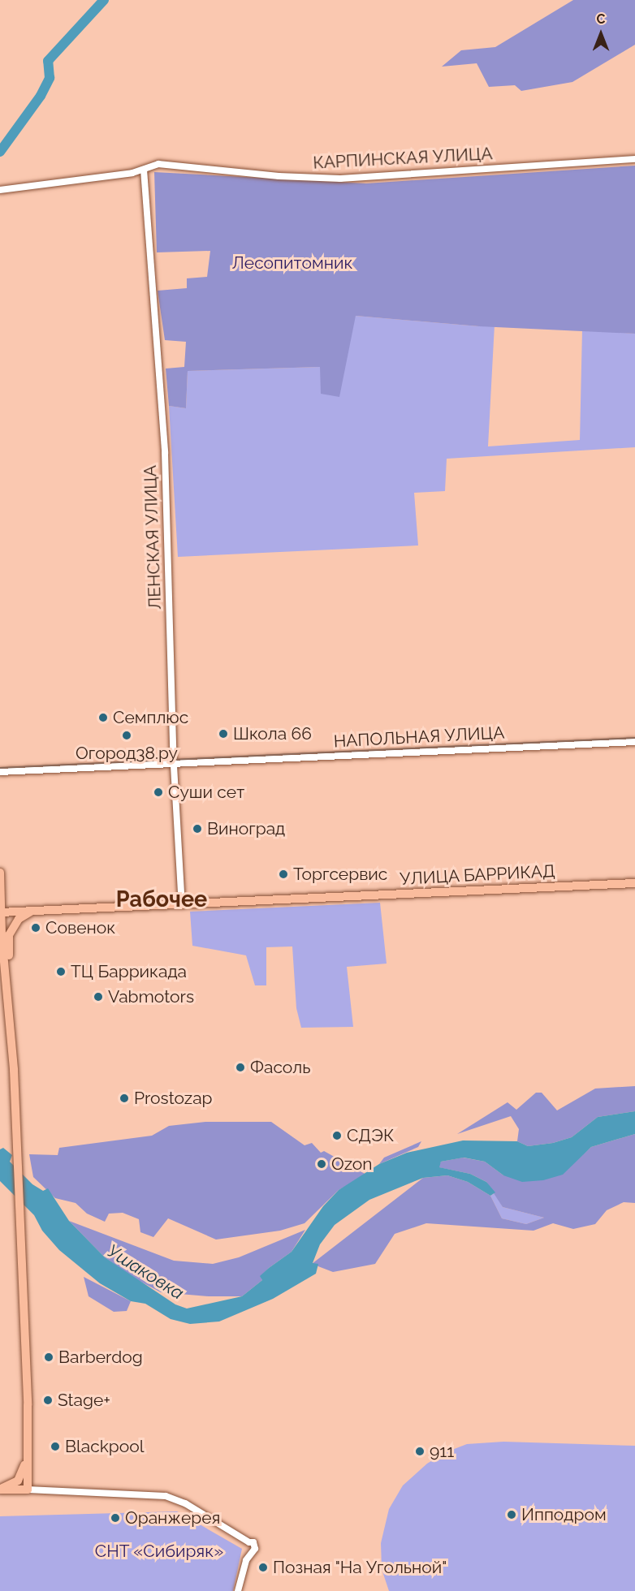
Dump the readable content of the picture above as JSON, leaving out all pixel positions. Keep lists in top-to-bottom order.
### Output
{
  "streets": {
    "main road": ["УЛИЦА БАРРИКАД"],
    "street": ["КАРПИНСКАЯ УЛИЦА", "ЛЕНСКАЯ УЛИЦА", "НАПОЛЬНАЯ УЛИЦА"]
  },
  "crossings": [
    ["КАРПИНСКАЯ УЛИЦА", "ЛЕНСКАЯ УЛИЦА"],
    ["ЛЕНСКАЯ УЛИЦА", "НАПОЛЬНАЯ УЛИЦА"],
    ["ЛЕНСКАЯ УЛИЦА", "УЛИЦА БАРРИКАД"]
  ],
  "districts": ["Рабочее"],
  "water": ["Ушаковка"],
  "parks": ["Лесопитомник", "СНТ «Сибиряк»"],
  "places": [
    "Семплюс",
    "Школа 66",
    "Огород38.ру",
    "Суши сет",
    "Виноград",
    "Торгсервис",
    "Совенок",
    "ТЦ Баррикада",
    "Vabmotors",
    "Фасоль",
    "Prostozap",
    "СДЭК",
    "Ozon",
    "Barberdog",
    "Stage+",
    "Blackpool",
    "911",
    "Ипподром",
    "Оранжерея",
    "Позная \"На Угольной\""
  ],
  "north": "top"
}
